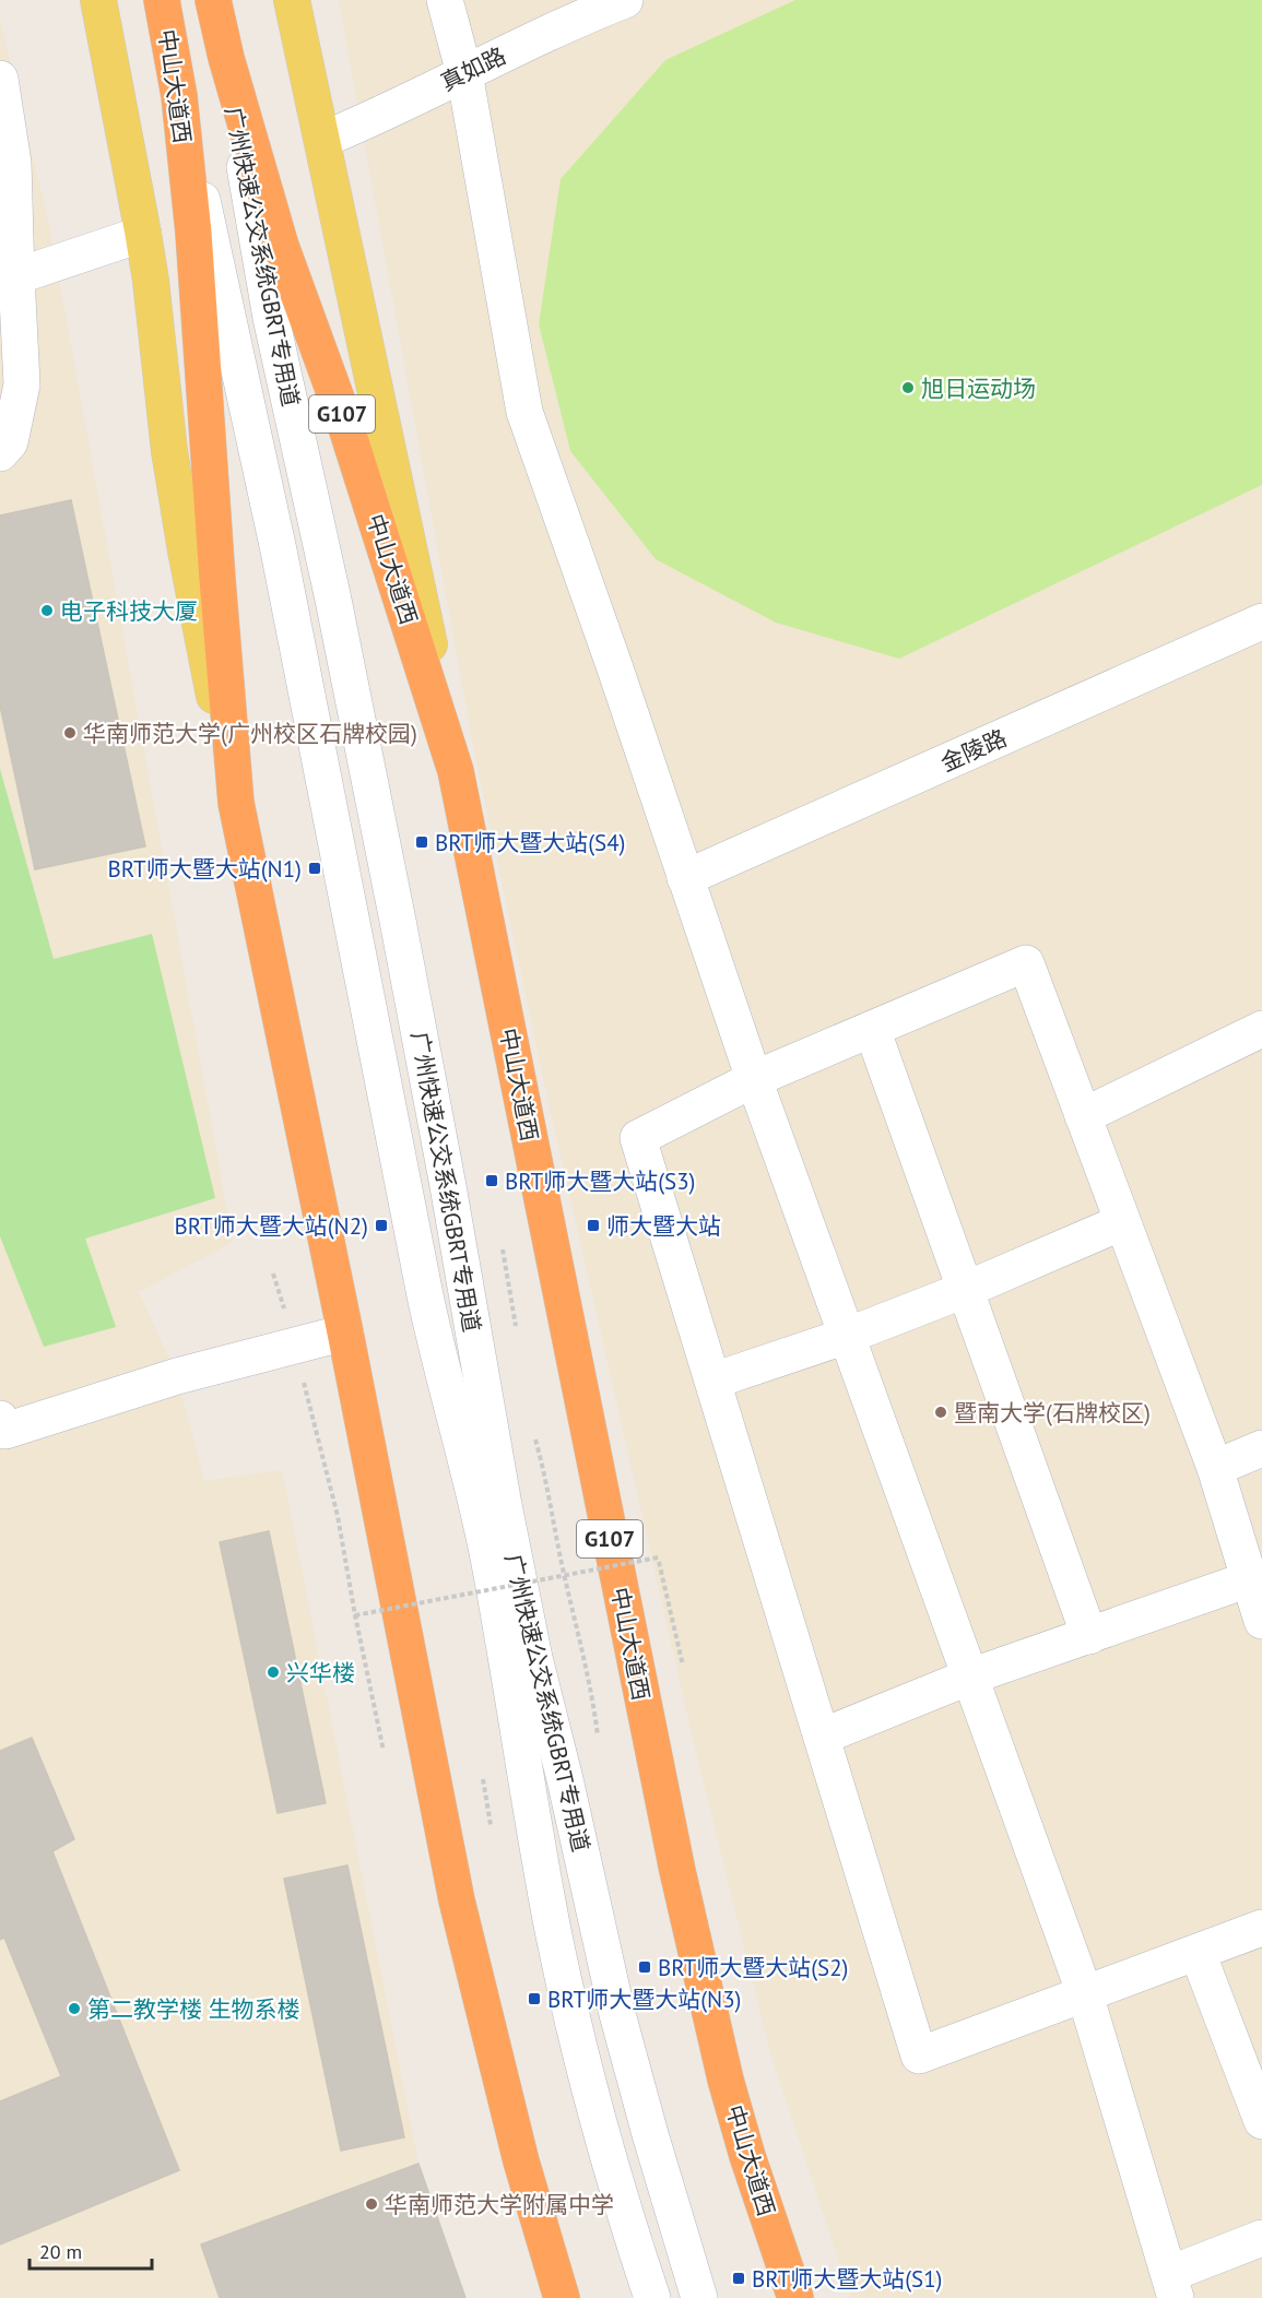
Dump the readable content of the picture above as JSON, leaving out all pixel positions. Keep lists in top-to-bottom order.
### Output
{
  "streets": {
    "highway": ["中山大道西", "G107"],
    "street": ["真如路", "广州快速公交系统GBRT专用道", "金陵路"]
  },
  "crossings": [
    ["中山大道西", "广州快速公交系统GBRT专用道"]
  ],
  "places": {
    "other": [
      "旭日运动场",
      "电子科技大厦",
      "华南师范大学(广州校区石牌校园)",
      "暨南大学(石牌校区)",
      "兴华楼",
      "第二教学楼 生物系楼",
      "华南师范大学附属中学"
    ],
    "transit": [
      "BRT师大暨大站(S4)",
      "BRT师大暨大站(N1)",
      "BRT师大暨大站(S3)",
      "BRT师大暨大站(N2)",
      "师大暨大站",
      "BRT师大暨大站(S2)",
      "BRT师大暨大站(N3)",
      "BRT师大暨大站(S1)"
    ]
  },
  "scale_bar": "20 m"
}
